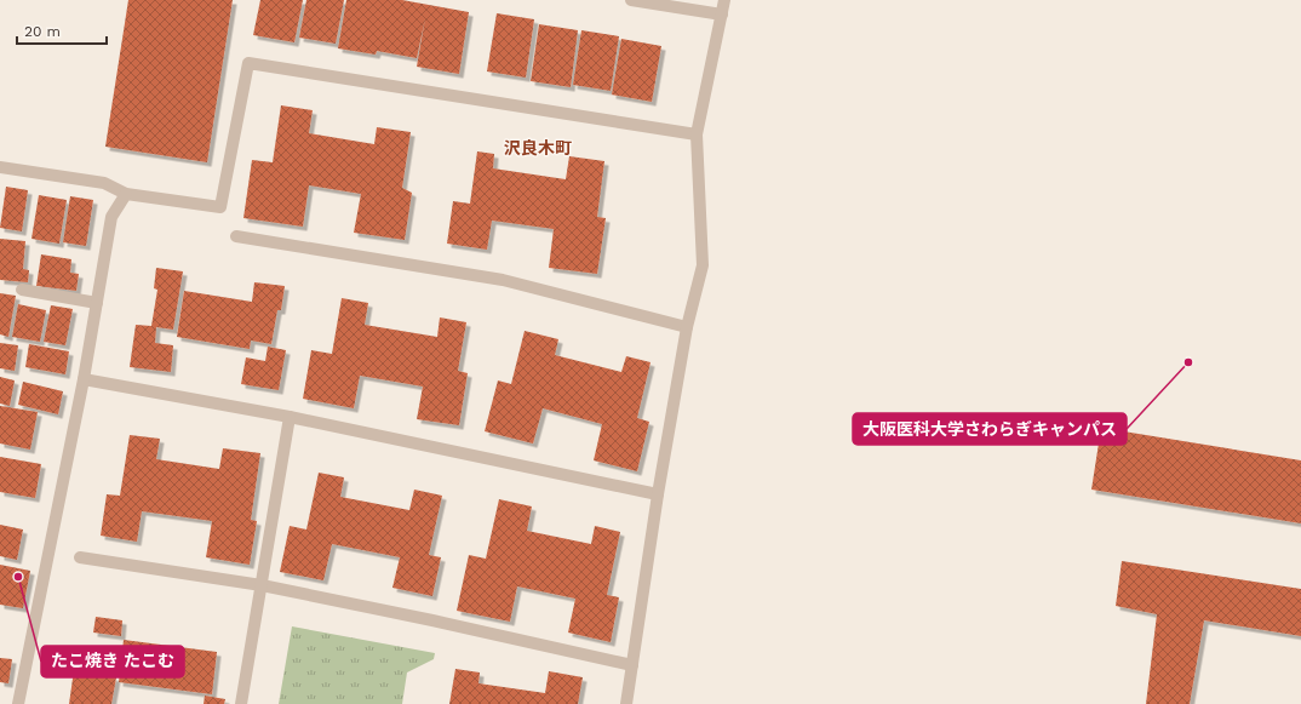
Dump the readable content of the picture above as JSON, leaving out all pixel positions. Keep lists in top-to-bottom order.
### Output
{
  "districts": ["沢良木町"],
  "places": ["大阪医科大学さわらぎキャンパス", "たこ焼き たこむ"],
  "scale_bar": "20 m"
}
